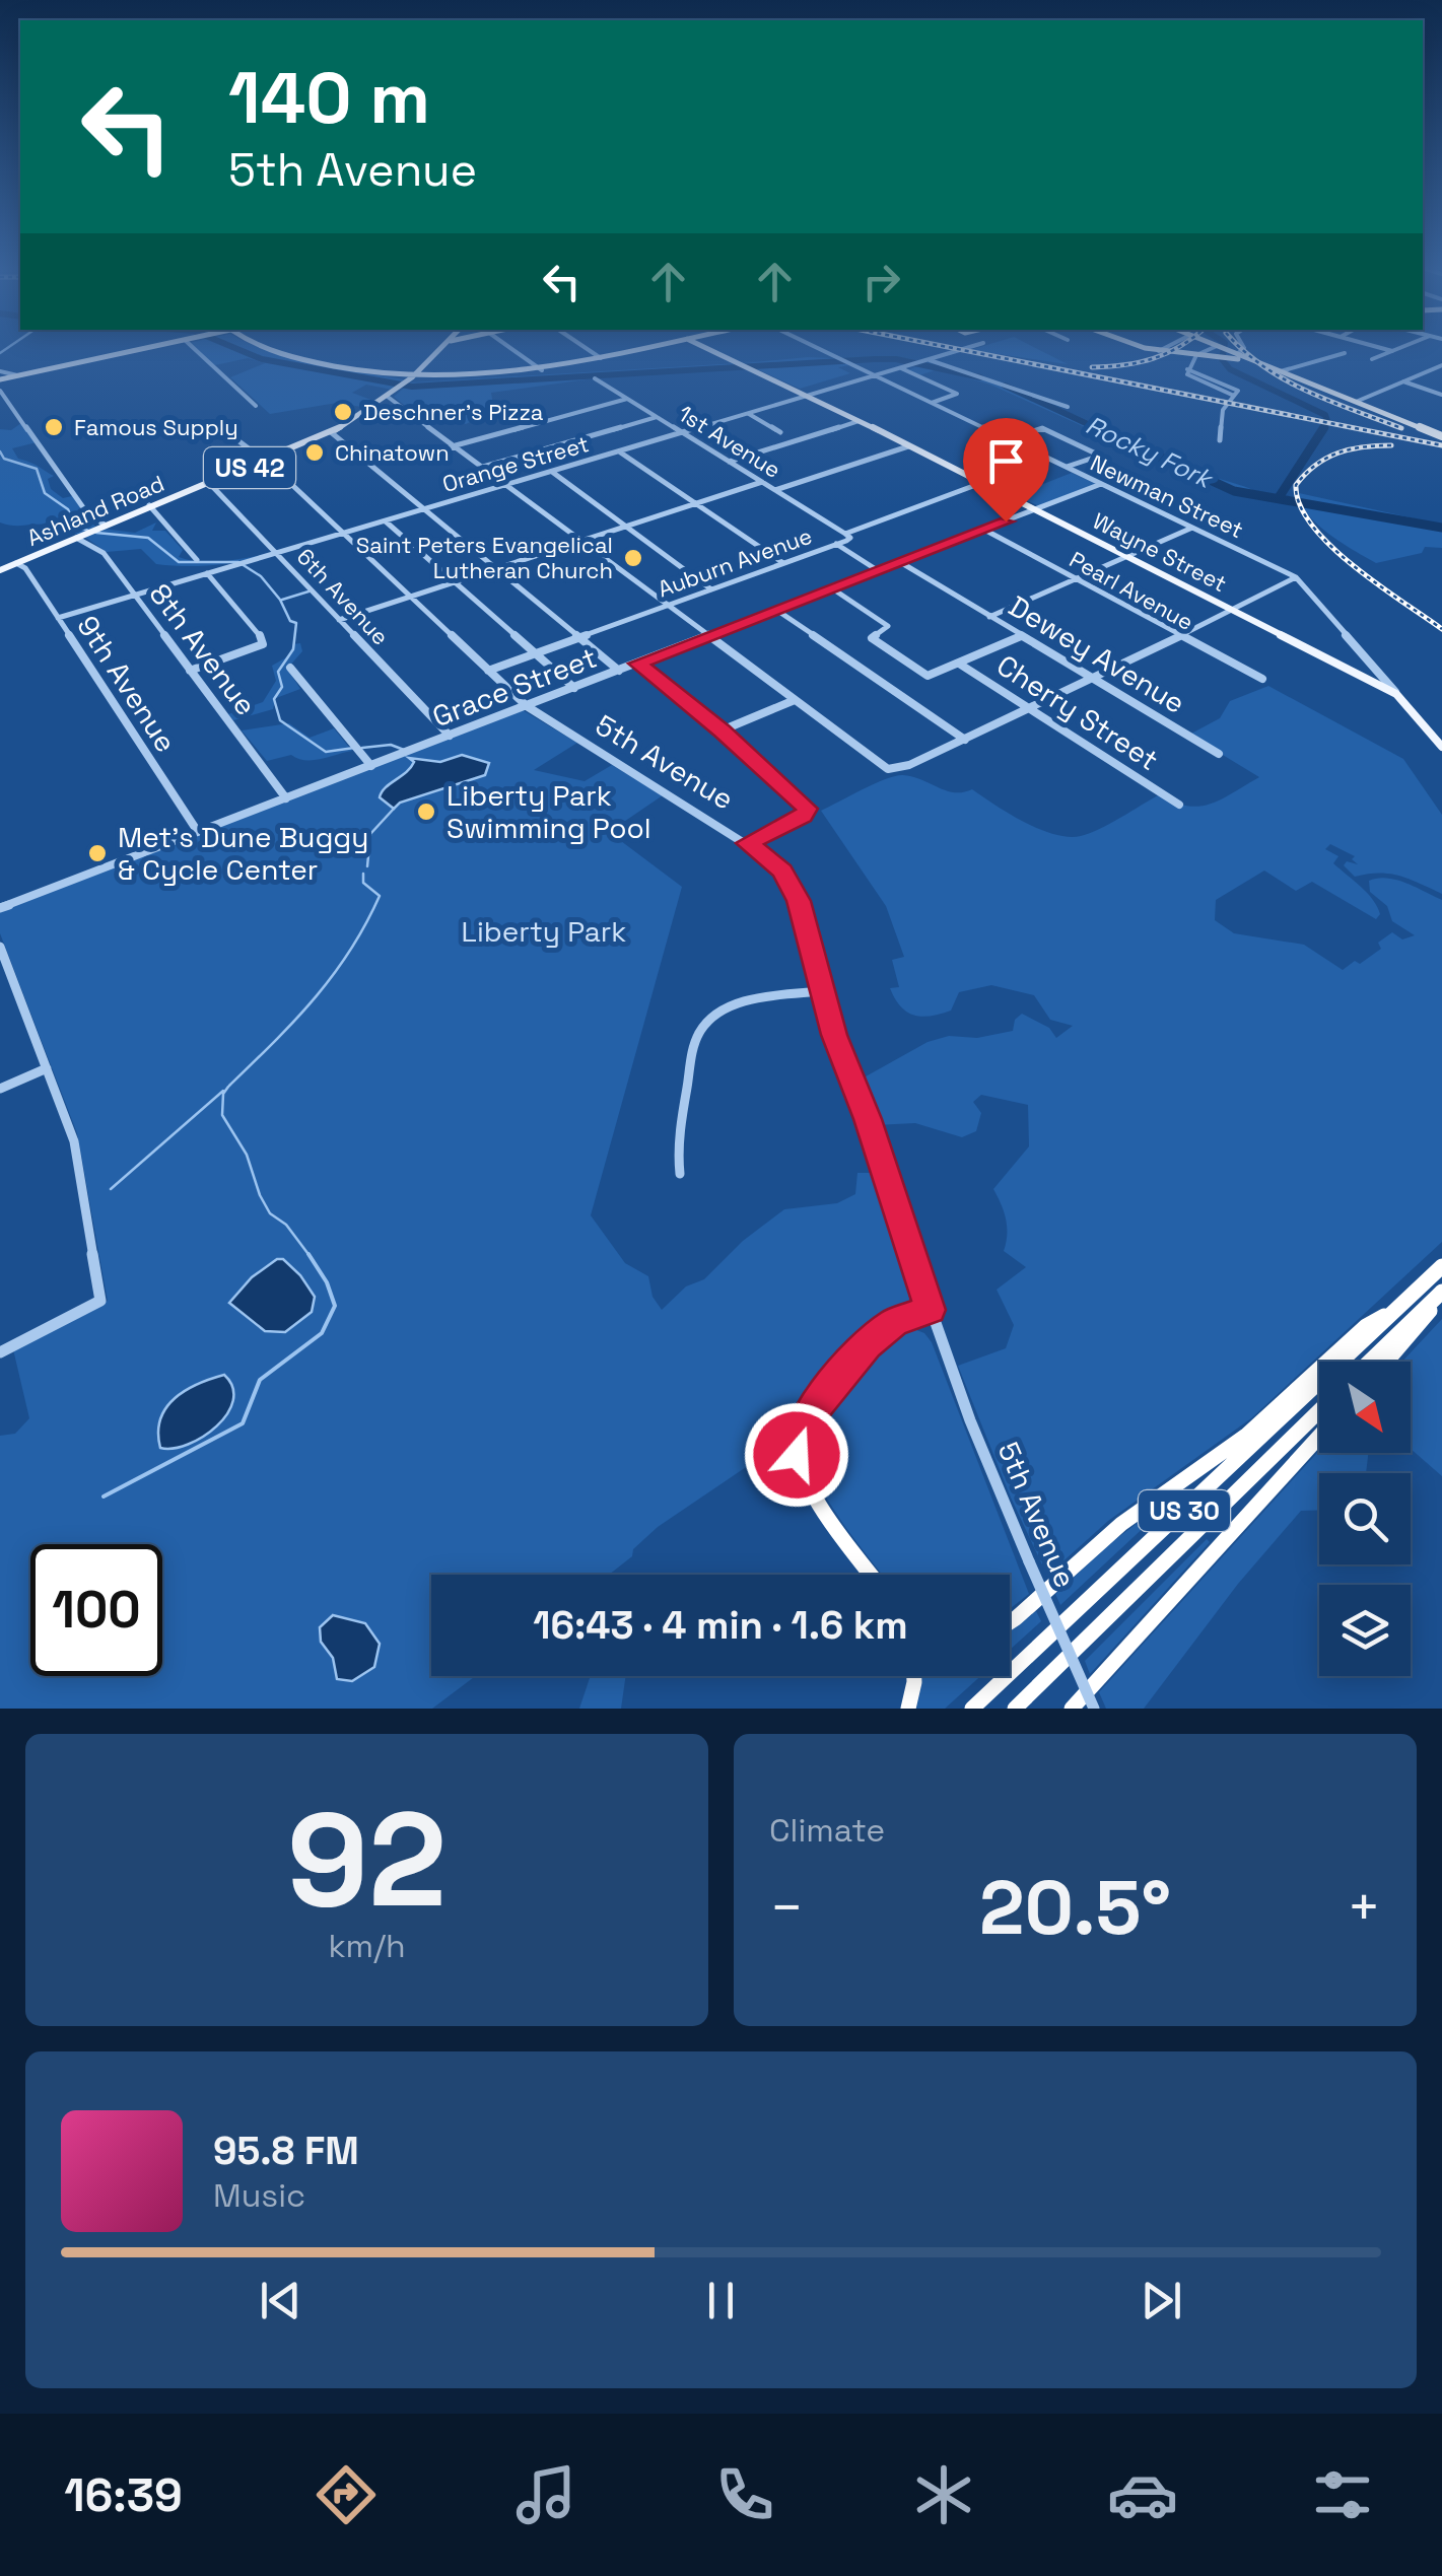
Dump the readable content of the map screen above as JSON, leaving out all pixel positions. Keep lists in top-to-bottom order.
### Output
{
  "streets": {
    "highway": ["US 30"],
    "main road": ["US 42", "Ashland Road", "Wayne Street"],
    "street": [
      "1st Avenue",
      "Orange Street",
      "Newman Street",
      "Auburn Avenue",
      "Pearl Avenue",
      "6th Avenue",
      "8th Avenue",
      "Dewey Avenue",
      "9th Avenue",
      "Grace Street",
      "Cherry Street",
      "5th Avenue"
    ]
  },
  "crossings": [
    ["1st Avenue", "Orange Street"],
    ["1st Avenue", "Auburn Avenue"],
    ["Orange Street", "Newman Street"],
    ["Orange Street", "Wayne Street"],
    ["Orange Street", "6th Avenue"],
    ["Orange Street", "8th Avenue"],
    ["Orange Street", "9th Avenue"],
    ["Orange Street", "5th Avenue"],
    ["Newman Street", "Wayne Street"],
    ["Newman Street", "Grace Street"],
    ["Ashland Road", "6th Avenue"],
    ["Ashland Road", "8th Avenue"],
    ["Ashland Road", "9th Avenue"],
    ["Ashland Road", "5th Avenue"],
    ["Wayne Street", "Auburn Avenue"],
    ["Wayne Street", "Grace Street"],
    ["Auburn Avenue", "5th Avenue"],
    ["Pearl Avenue", "Grace Street"],
    ["6th Avenue", "Grace Street"],
    ["8th Avenue", "Grace Street"],
    ["Dewey Avenue", "Grace Street"],
    ["9th Avenue", "Grace Street"],
    ["Grace Street", "Cherry Street"],
    ["Grace Street", "5th Avenue"]
  ],
  "water": ["Rocky Fork"],
  "parks": ["Liberty Park"],
  "places": [
    "Deschner's Pizza",
    "Famous Supply",
    "Chinatown",
    "Saint Peters Evangelical Lutheran Church",
    "Liberty Park Swimming Pool",
    "Met's Dune Buggy & Cycle Center"
  ],
  "north": "bottom right",
  "page": {
    "turn": ["140 m", "5th Avenue"],
    "limit": "100",
    "trip": "16:43 · 4 min · 1.6 km",
    "tile": [
      ["92", "km/h"],
      "Climate"
    ],
    "heat": ["−", "20.5°", "+"],
    "song": ["95.8 FM", "Music"],
    "tabs": "16:39"
  }
}
